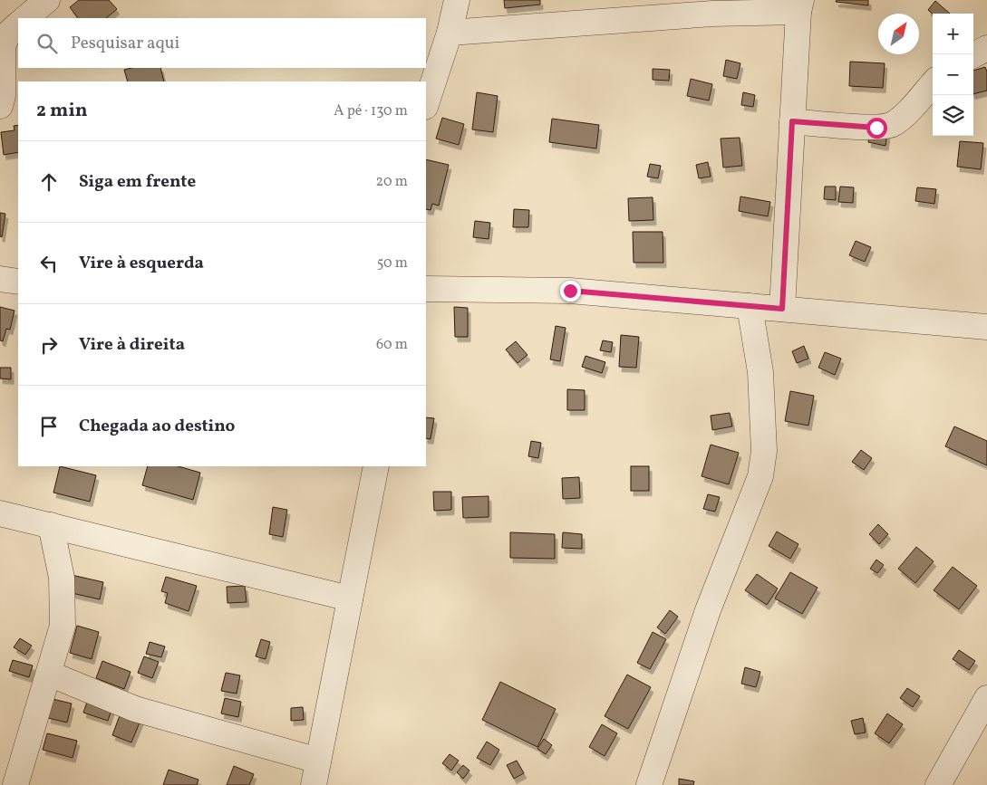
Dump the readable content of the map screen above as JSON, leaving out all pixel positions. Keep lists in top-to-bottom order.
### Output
{
  "north": "top right",
  "page": {
    "map_buttons": ["+", "−"],
    "search": "Pesquisar aqui",
    "heading": ["2 min", "A pé · 130 m"],
    "list": [
      ["Siga em frente", "20 m"],
      ["Vire à esquerda", "50 m"],
      ["Vire à direita", "60 m"],
      "Chegada ao destino"
    ]
  }
}
